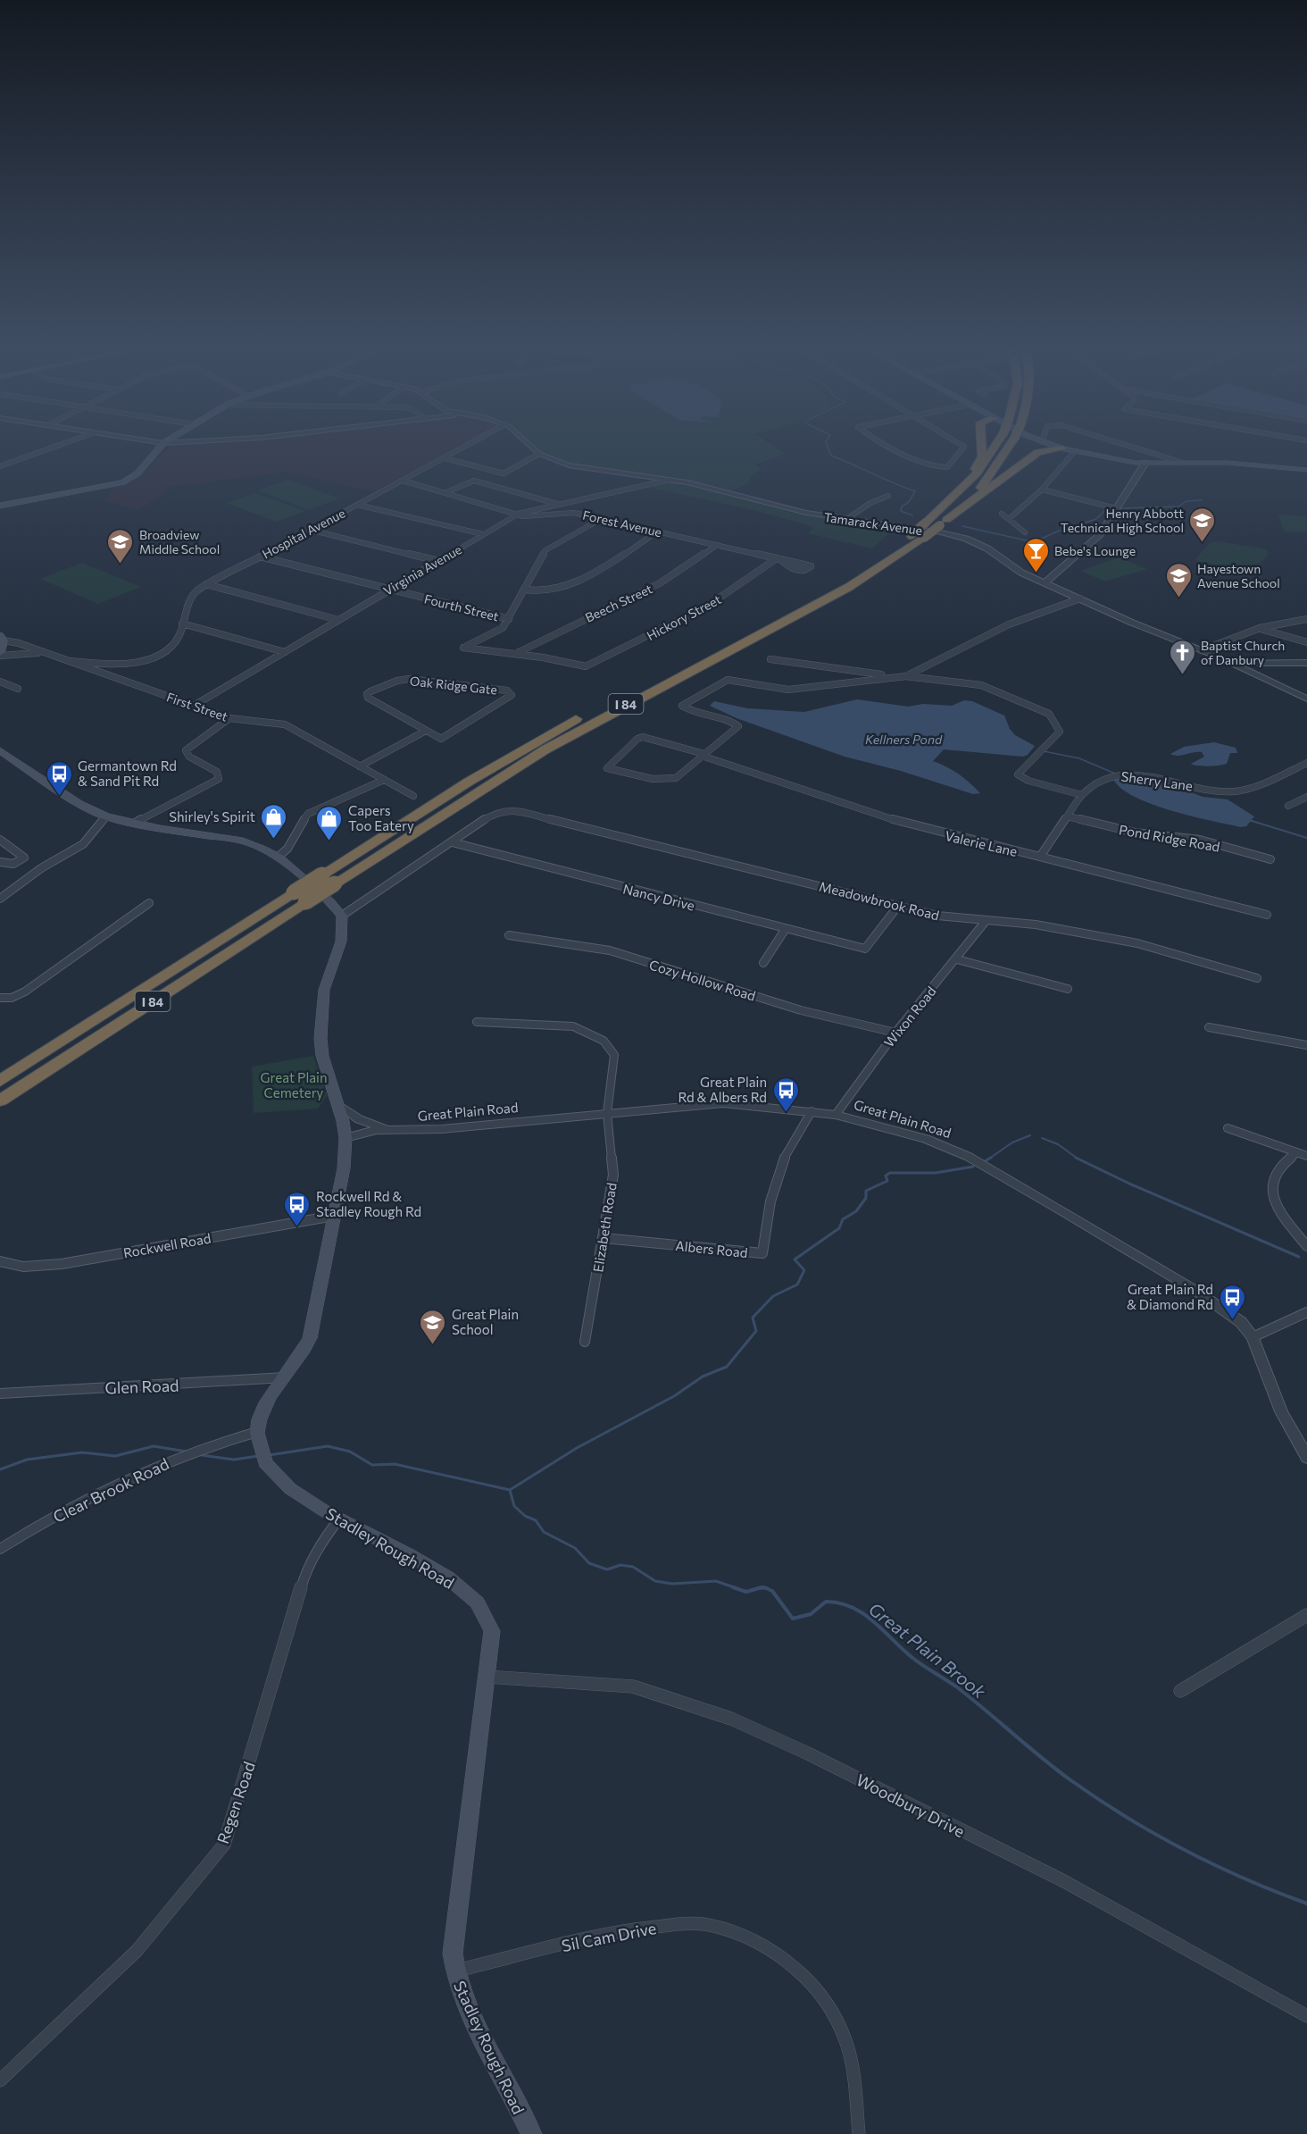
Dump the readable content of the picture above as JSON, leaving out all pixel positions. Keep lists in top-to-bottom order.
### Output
{
  "streets": {
    "highway": ["I 84"],
    "main road": ["Stadley Rough Road"],
    "street": [
      "Forest Avenue",
      "Tamarack Avenue",
      "Hospital Avenue",
      "Virginia Avenue",
      "Beech Street",
      "Fourth Street",
      "Hickory Street",
      "Oak Ridge Gate",
      "First Street",
      "Sherry Lane",
      "Pond Ridge Road",
      "Valerie Lane",
      "Nancy Drive",
      "Meadowbrook Road",
      "Cozy Hollow Road",
      "Wixon Road",
      "Great Plain Road",
      "Elizabeth Road",
      "Rockwell Road",
      "Albers Road",
      "Glen Road",
      "Clear Brook Road",
      "Regen Road",
      "Woodbury Drive",
      "Sil Cam Drive"
    ]
  },
  "crossings": [
    ["Forest Avenue", "Hospital Avenue"],
    ["Forest Avenue", "Virginia Avenue"],
    ["Forest Avenue", "Beech Street"],
    ["Forest Avenue", "Hickory Street"],
    ["Tamarack Avenue", "Virginia Avenue"],
    ["Hospital Avenue", "Fourth Street"],
    ["Hospital Avenue", "First Street"],
    ["Virginia Avenue", "Fourth Street"],
    ["Virginia Avenue", "First Street"],
    ["Beech Street", "Hickory Street"],
    ["Sherry Lane", "Pond Ridge Road"],
    ["Sherry Lane", "Valerie Lane"],
    ["Nancy Drive", "Meadowbrook Road"],
    ["Meadowbrook Road", "Wixon Road"],
    ["Cozy Hollow Road", "Wixon Road"],
    ["Wixon Road", "Great Plain Road"],
    ["Great Plain Road", "Elizabeth Road"],
    ["Great Plain Road", "Albers Road"],
    ["Great Plain Road", "Stadley Rough Road"],
    ["Elizabeth Road", "Albers Road"],
    ["Rockwell Road", "Stadley Rough Road"],
    ["Glen Road", "Stadley Rough Road"],
    ["Clear Brook Road", "Stadley Rough Road"],
    ["Stadley Rough Road", "Regen Road"],
    ["Stadley Rough Road", "Woodbury Drive"],
    ["Stadley Rough Road", "Sil Cam Drive"]
  ],
  "water": ["Kellners Pond", "Great Plain Brook"],
  "parks": ["Great Plain Cemetery"],
  "places": {
    "school or university": [
      "Henry Abbott Technical High School",
      "Broadview Middle School",
      "Hayestown Avenue School",
      "Great Plain School"
    ],
    "bar": ["Bebe's Lounge"],
    "church": ["Baptist Church of Danbury"],
    "bus stop": [
      "Germantown Rd & Sand Pit Rd",
      "Great Plain Rd & Albers Rd",
      "Rockwell Rd & Stadley Rough Rd",
      "Great Plain Rd & Diamond Rd"
    ],
    "shop": ["Shirley's Spirit", "Capers Too Eatery"]
  }
}
